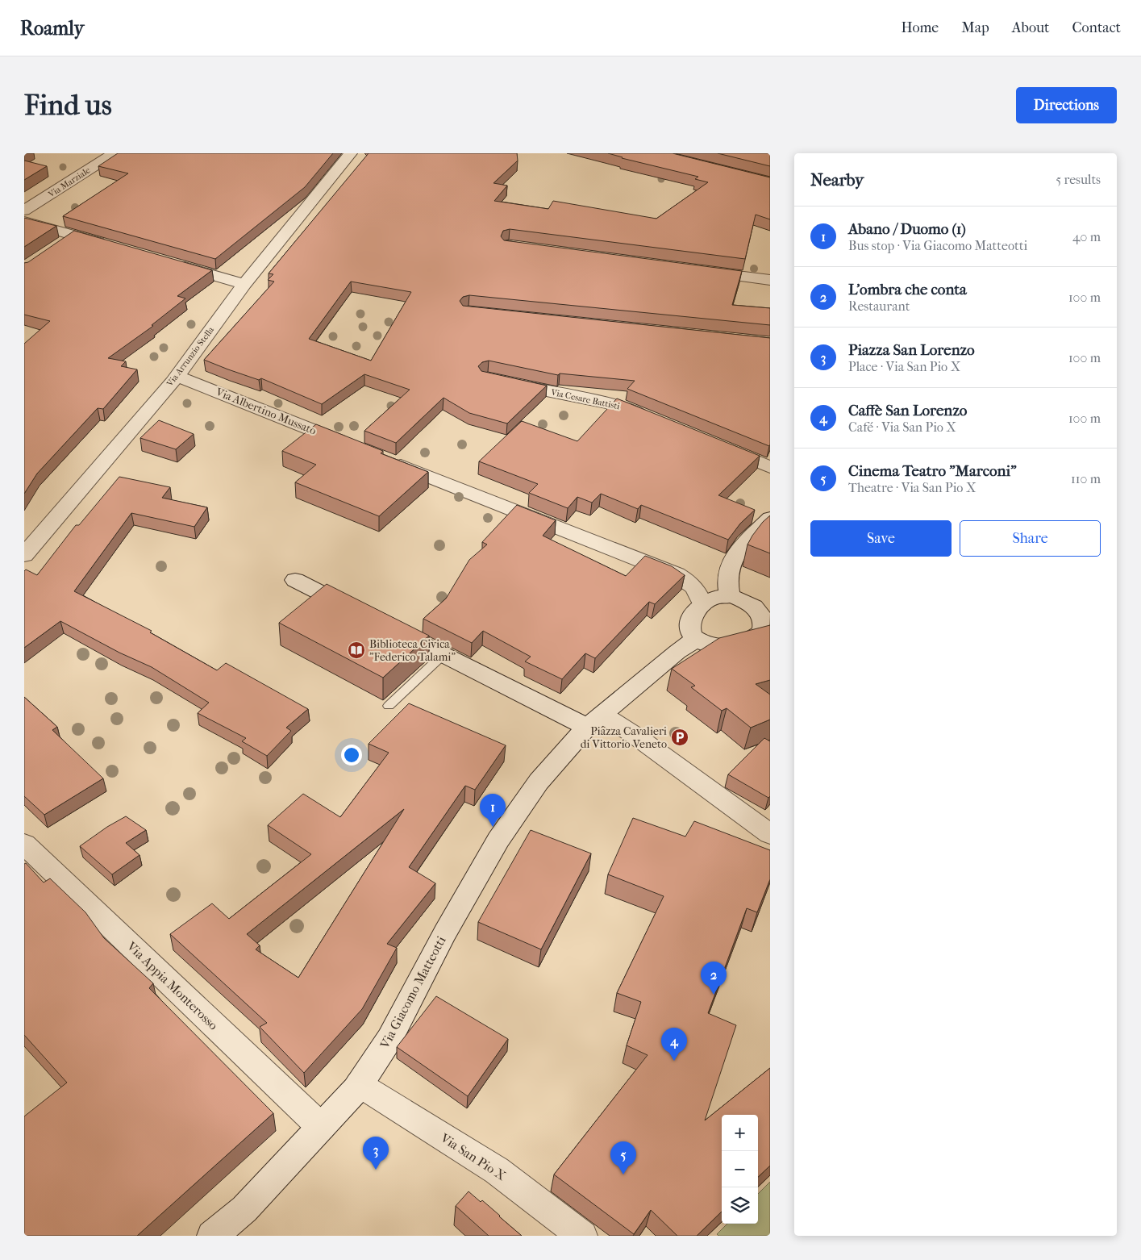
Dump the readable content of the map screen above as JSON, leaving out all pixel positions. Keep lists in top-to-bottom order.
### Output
{
  "streets": {
    "street": [
      "Via Marziale",
      "Via Arrunzio Stella",
      "Via Cesare Battisti",
      "Via Albertino Mussato",
      "Via Appia Monterosso",
      "Via Giacomo Matteotti",
      "Via San Pio X"
    ]
  },
  "crossings": [
    ["Via Arrunzio Stella", "Via Albertino Mussato"],
    ["Via Appia Monterosso", "Via Giacomo Matteotti"],
    ["Via Giacomo Matteotti", "Via San Pio X"]
  ],
  "places": {
    "library": ["Biblioteca Civica \"Federico Talami\""],
    "parking": ["Piazza Cavalieri di Vittorio Veneto"]
  },
  "page": {
    "header": "Roamly",
    "nav": [
      "Home",
      "Map",
      "About",
      "Contact"
    ],
    "buttons": [
      "Directions",
      ["Save", "Share"]
    ],
    "title": "Find us",
    "heading": ["Nearby", "5 results"],
    "list": [
      {
        "mark": "1",
        "name": "Abano / Duomo (1)",
        "note": "Bus stop · Via Giacomo Matteotti",
        "value": "40 m"
      },
      {
        "mark": "2",
        "name": "L'ombra che conta",
        "note": "Restaurant",
        "value": "100 m"
      },
      {
        "mark": "3",
        "name": "Piazza San Lorenzo",
        "note": "Place · Via San Pio X",
        "value": "100 m"
      },
      {
        "mark": "4",
        "name": "Caffè San Lorenzo",
        "note": "Café · Via San Pio X",
        "value": "100 m"
      },
      {
        "mark": "5",
        "name": "Cinema Teatro \"Marconi\"",
        "note": "Theatre · Via San Pio X",
        "value": "110 m"
      }
    ],
    "pins": [
      "1",
      "2",
      "4",
      "3",
      "5"
    ],
    "map_buttons": ["+", "−"]
  }
}
